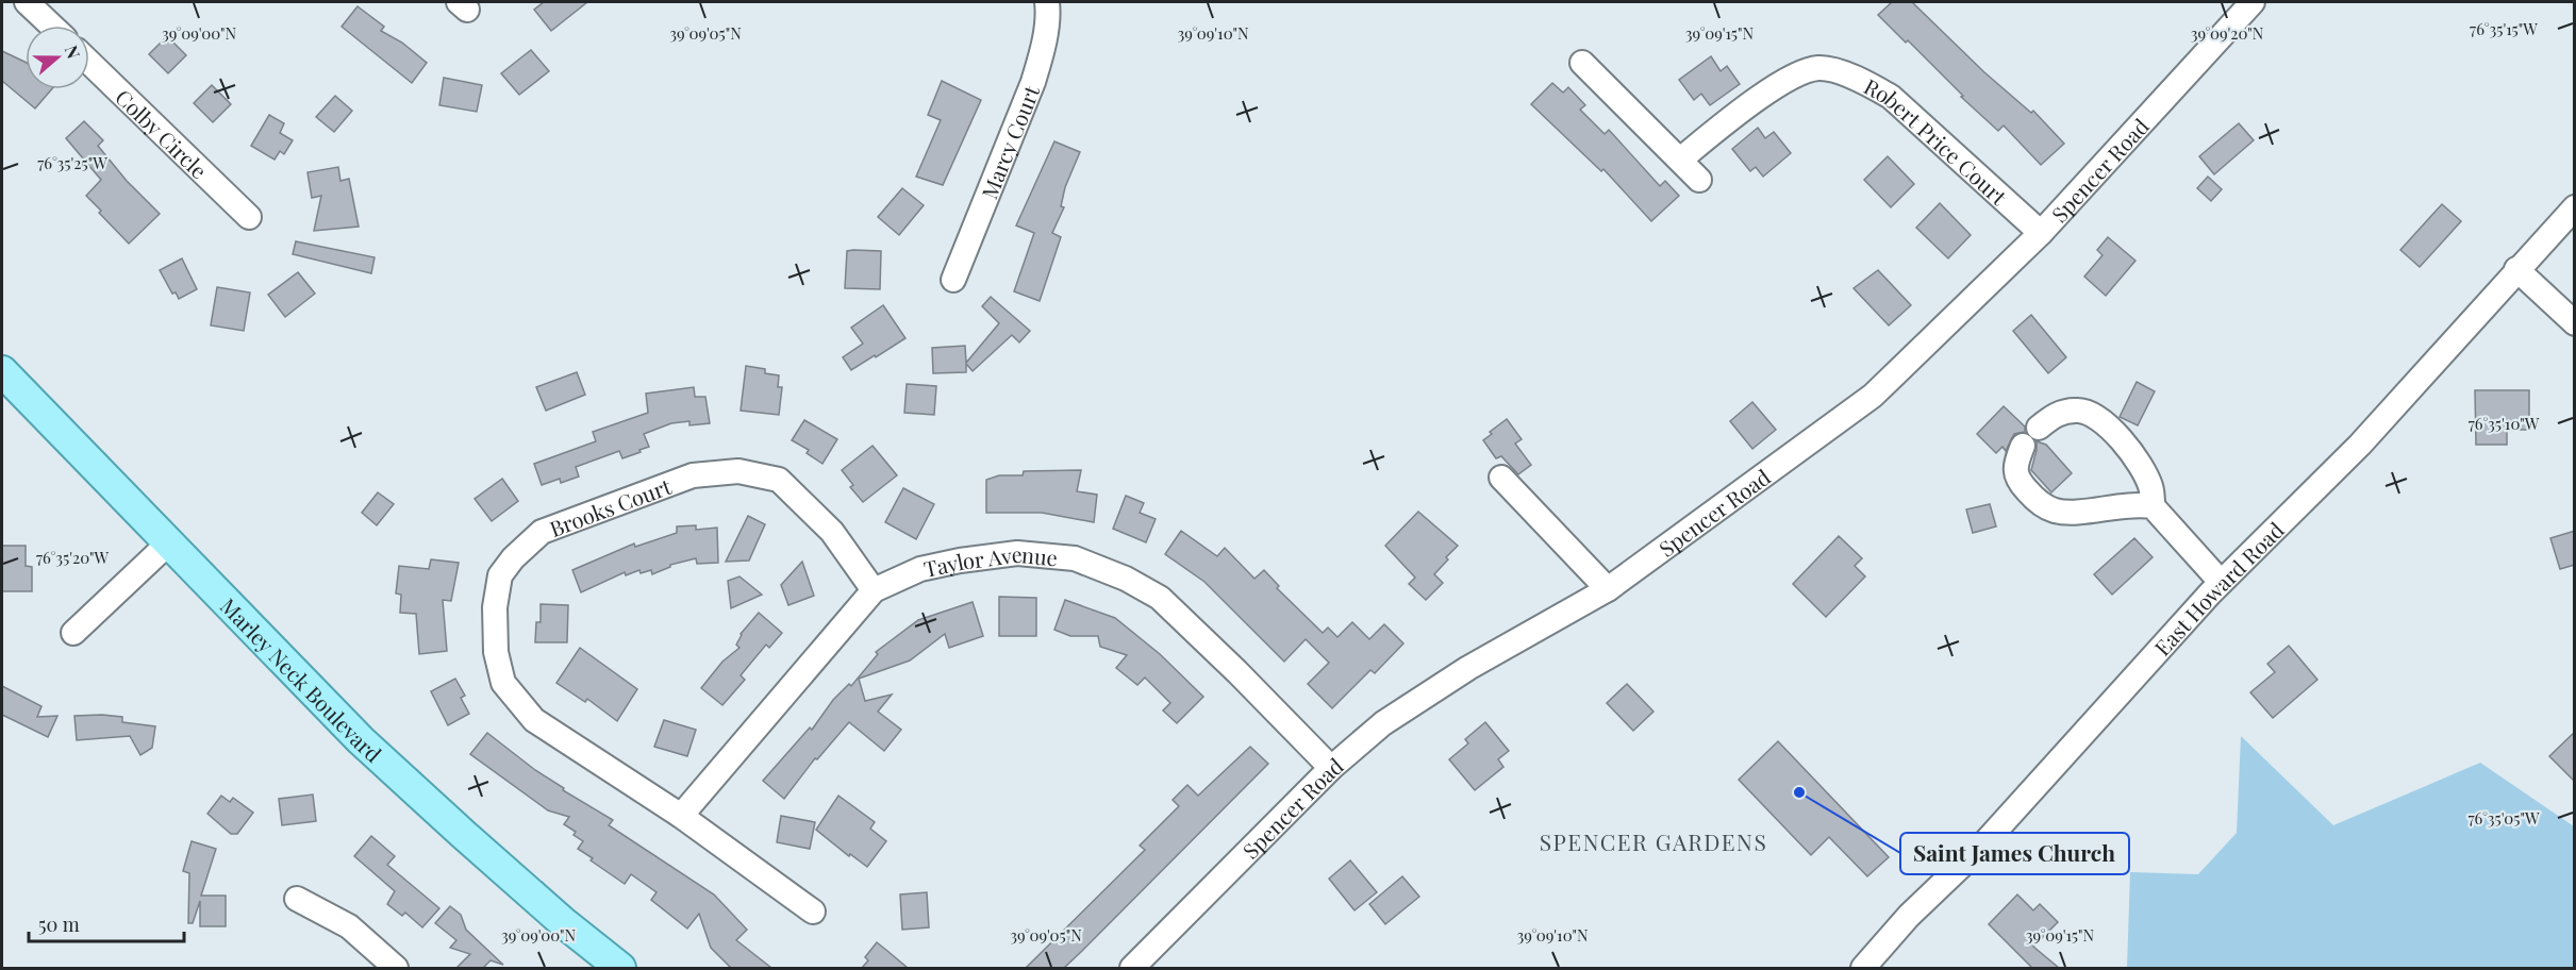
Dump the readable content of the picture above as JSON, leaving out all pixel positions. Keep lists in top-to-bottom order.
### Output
{
  "streets": {
    "main road": ["Marley Neck Boulevard"],
    "street": [
      "Colby Circle",
      "Marcy Court",
      "Robert Price Court",
      "Spencer Road",
      "Brooks Court",
      "Taylor Avenue",
      "East Howard Road"
    ]
  },
  "crossings": [
    ["Robert Price Court", "Spencer Road"],
    ["Spencer Road", "Taylor Avenue"],
    ["Brooks Court", "Taylor Avenue"]
  ],
  "districts": ["SPENCER GARDENS"],
  "places": ["Saint James Church"],
  "scale_bar": "50 m",
  "north": "right",
  "coordinates": [
    "76°35'15\"W",
    "39°09'15\"N",
    "39°09'20\"N",
    "39°09'00\"N",
    "39°09'05\"N",
    "39°09'10\"N",
    "76°35'25\"W",
    "76°35'10\"W",
    "76°35'20\"W",
    "76°35'05\"W"
  ]
}
